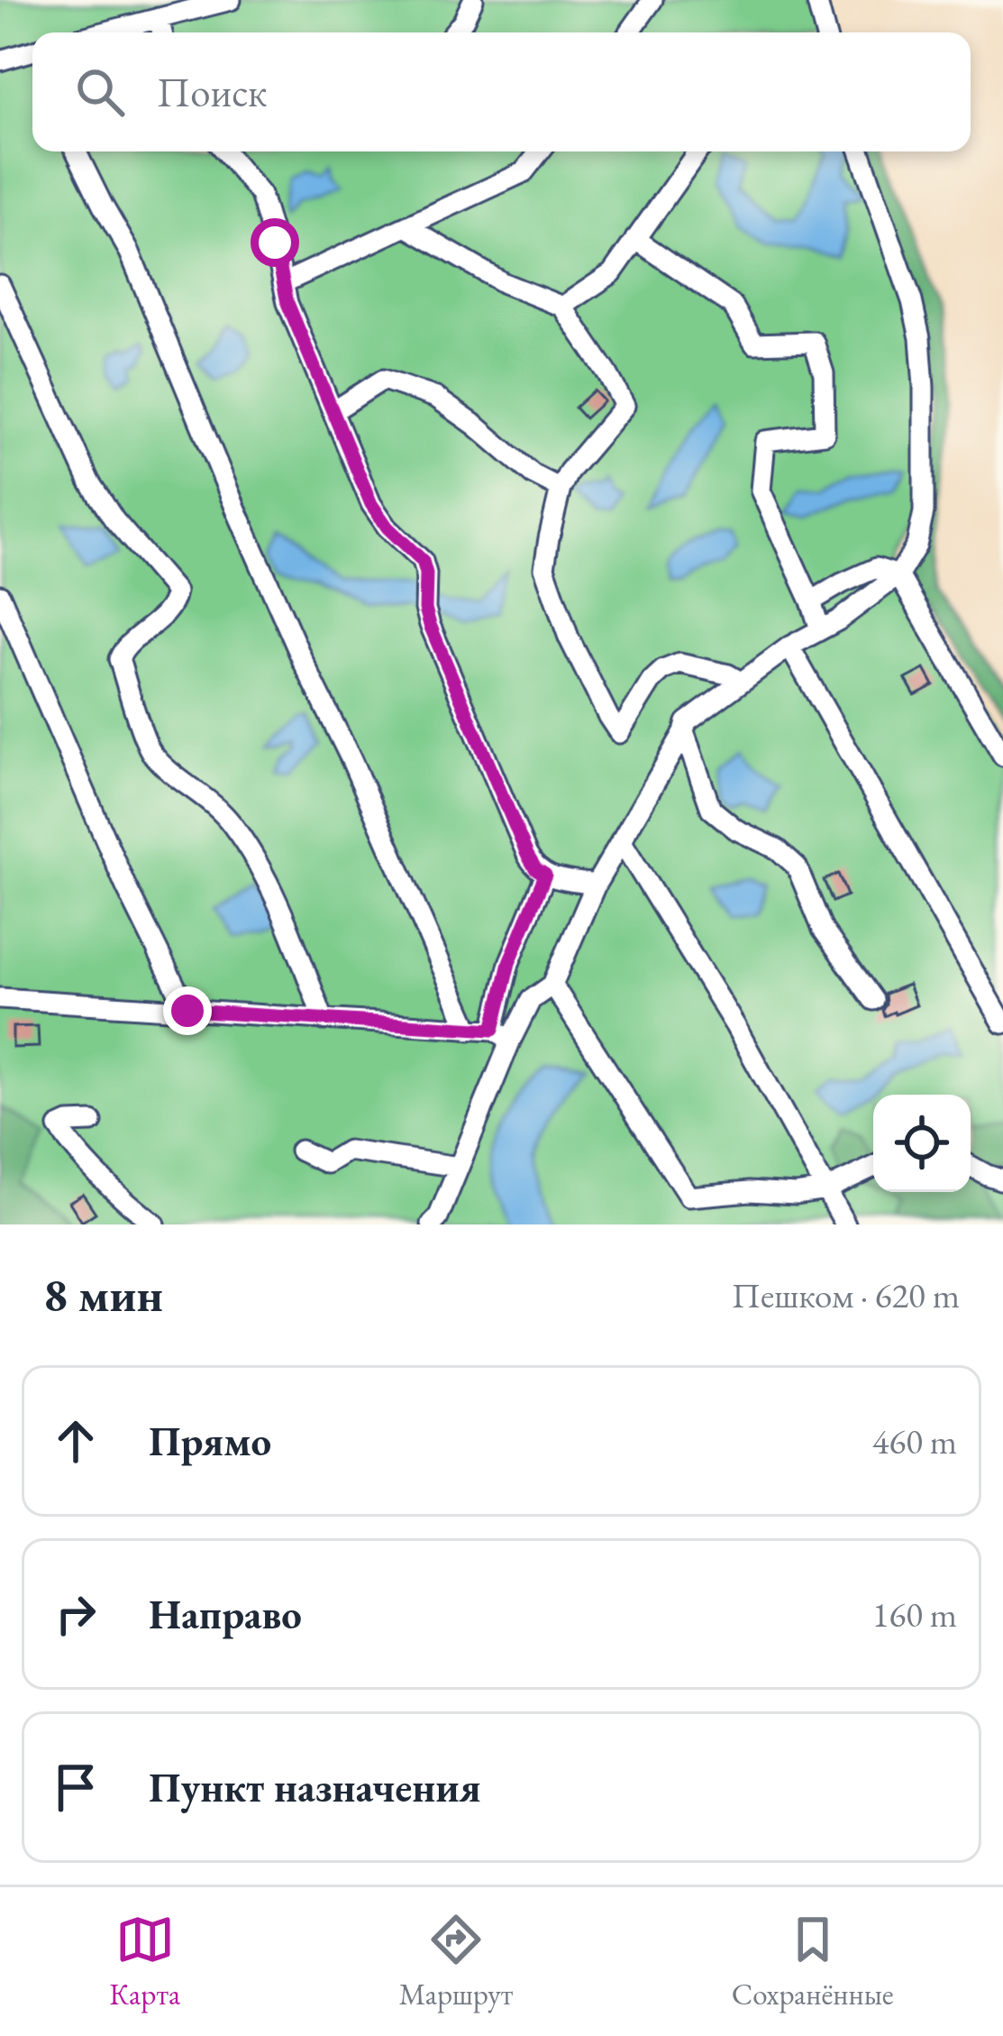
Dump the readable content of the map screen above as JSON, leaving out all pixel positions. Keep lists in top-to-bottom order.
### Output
{
  "page": {
    "search": "Поиск",
    "heading": ["8 мин", "Пешком · 620 m"],
    "list": [
      ["Прямо", "460 m"],
      ["Направо", "160 m"],
      "Пункт назначения"
    ],
    "nav": ["Карта", "Маршрут", "Сохранённые"]
  }
}
